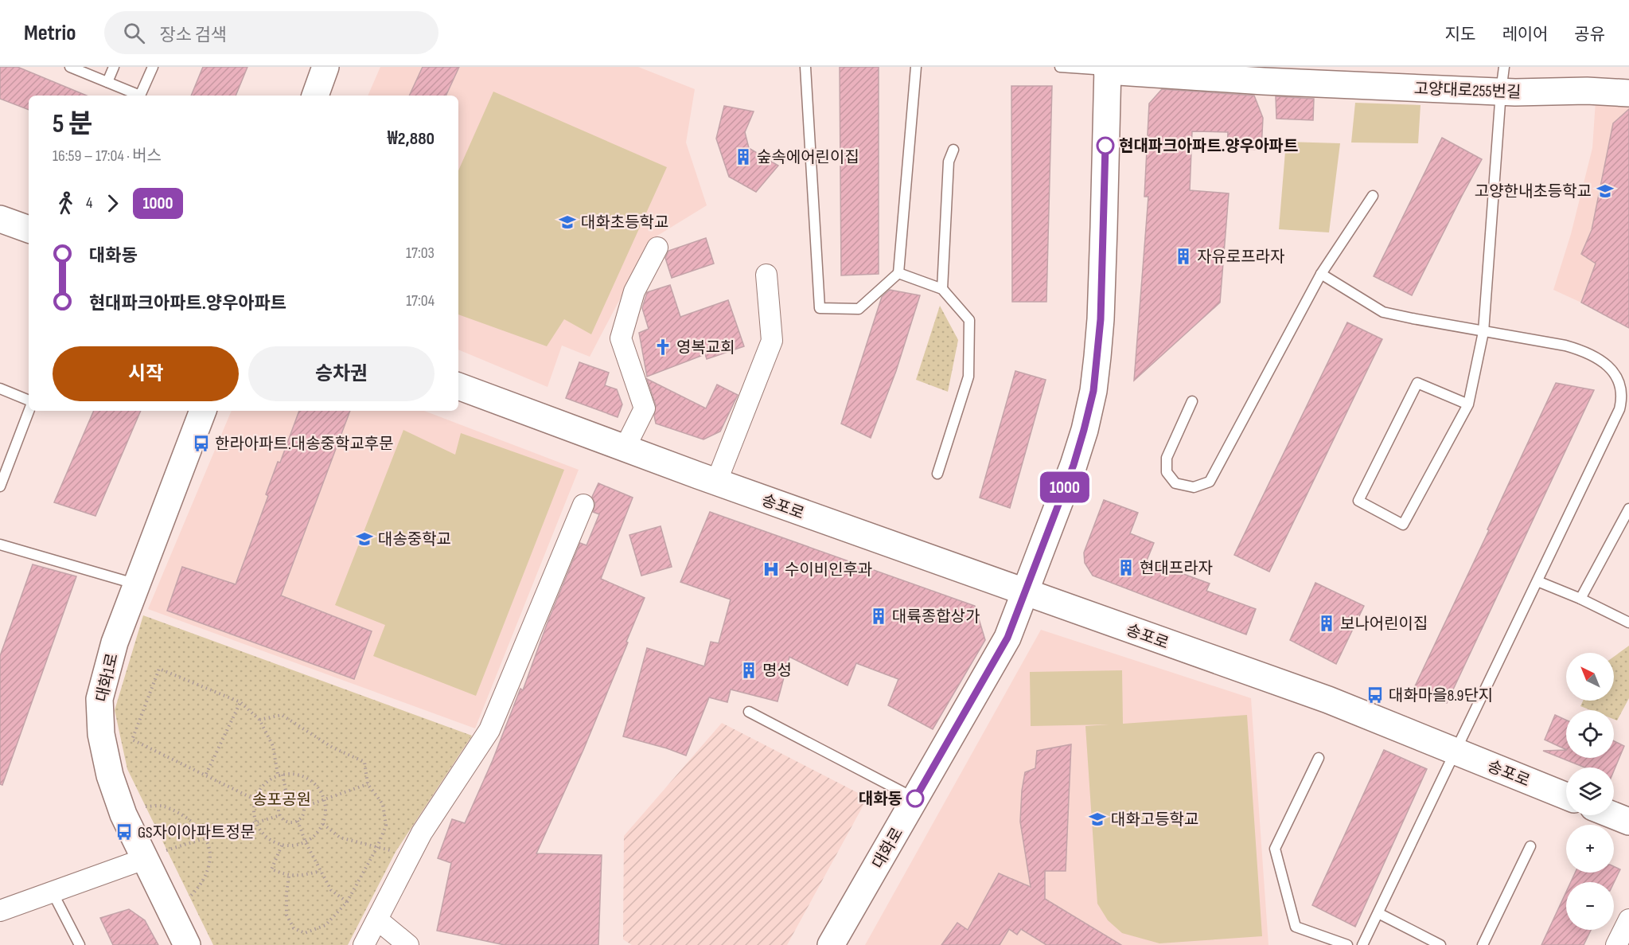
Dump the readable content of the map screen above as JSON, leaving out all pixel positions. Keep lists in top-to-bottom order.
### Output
{
  "streets": {
    "street": [
      "고양대로255번길",
      "송포로",
      "대화1로",
      "대화로"
    ]
  },
  "crossings": [
    ["고양대로255번길", "대화로"],
    ["송포로", "대화로"]
  ],
  "parks": ["송포공원"],
  "places": {
    "other": ["현대파크아파트.양우아파트", "대화동"],
    "building": [
      "숲속에어린이집",
      "자유로프라자",
      "현대프라자",
      "대륙종합상가",
      "보나어린이집",
      "명성"
    ],
    "school or university": [
      "고양한내초등학교",
      "대화초등학교",
      "대송중학교",
      "대화고등학교"
    ],
    "church": ["영복교회"],
    "bus stop": ["한라아파트.대송중학교후문", "대화마을8.9단지", "GS자이아파트정문"],
    "hospital": ["수이비인후과"]
  },
  "lines": ["bus line 1000"],
  "north": "top left",
  "page": {
    "header": "Metrio",
    "search": "장소 검색",
    "nav": ["지도", "레이어", "공유"],
    "on_map": "1000",
    "heading": ["5 분", "16:59 – 17:04 · 버스", "₩2,880"],
    "legs": ["4", "1000"],
    "list": [
      {
        "name": "대화동",
        "value": "17:03"
      },
      {
        "name": "현대파크아파트.양우아파트",
        "value": "17:04"
      }
    ],
    "buttons": ["시작", "승차권"],
    "map_buttons": ["+", "−"]
  }
}
